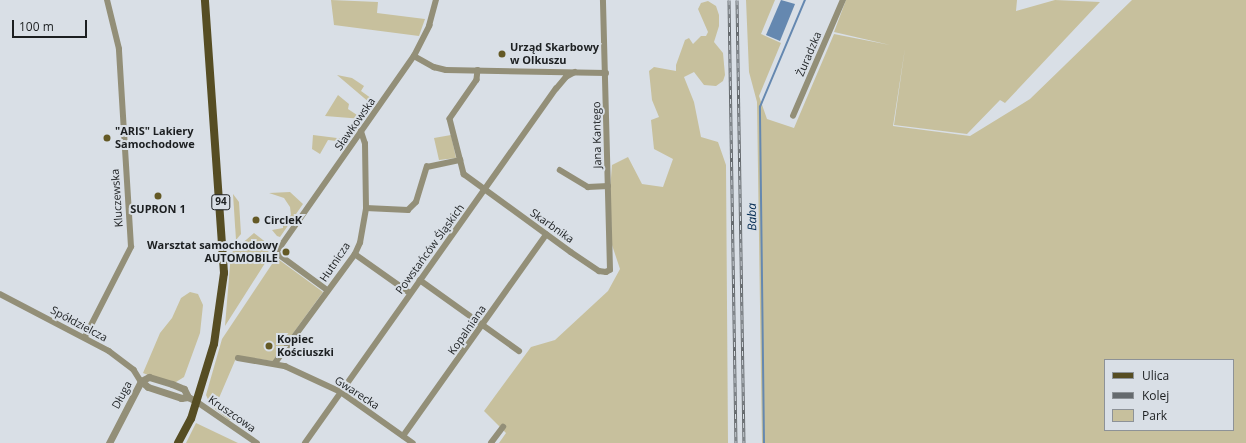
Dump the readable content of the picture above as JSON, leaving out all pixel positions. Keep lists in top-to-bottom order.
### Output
{
  "streets": {
    "main road": ["94"],
    "street": [
      "Żuradzka",
      "Sławkowska",
      "Jana Kantego",
      "Kluczewska",
      "Skarbnika",
      "Powstańców Śląskich",
      "Hutnicza",
      "Spółdzielcza",
      "Kopalniana",
      "Gwarecka",
      "Długa",
      "Kruszcowa"
    ]
  },
  "crossings": [
    ["Sławkowska", "Hutnicza"],
    ["Jana Kantego", "Skarbnika"],
    ["Kluczewska", "Spółdzielcza"],
    ["94", "Długa"],
    ["94", "Kruszcowa"],
    ["Skarbnika", "Powstańców Śląskich"],
    ["Skarbnika", "Kopalniana"],
    ["Powstańców Śląskich", "Gwarecka"],
    ["Hutnicza", "Gwarecka"],
    ["Spółdzielcza", "Długa"],
    ["Kopalniana", "Gwarecka"],
    ["Długa", "Kruszcowa"]
  ],
  "water": ["Baba"],
  "places": [
    "Urząd Skarbowy w Olkuszu",
    "\"ARIS\" Lakiery Samochodowe",
    "SUPRON 1",
    "CircleK",
    "Warsztat samochodowy AUTOMOBILE",
    "Kopiec Kościuszki"
  ],
  "legend": ["Ulica", "Kolej", "Park"],
  "scale_bar": "100 m"
}
